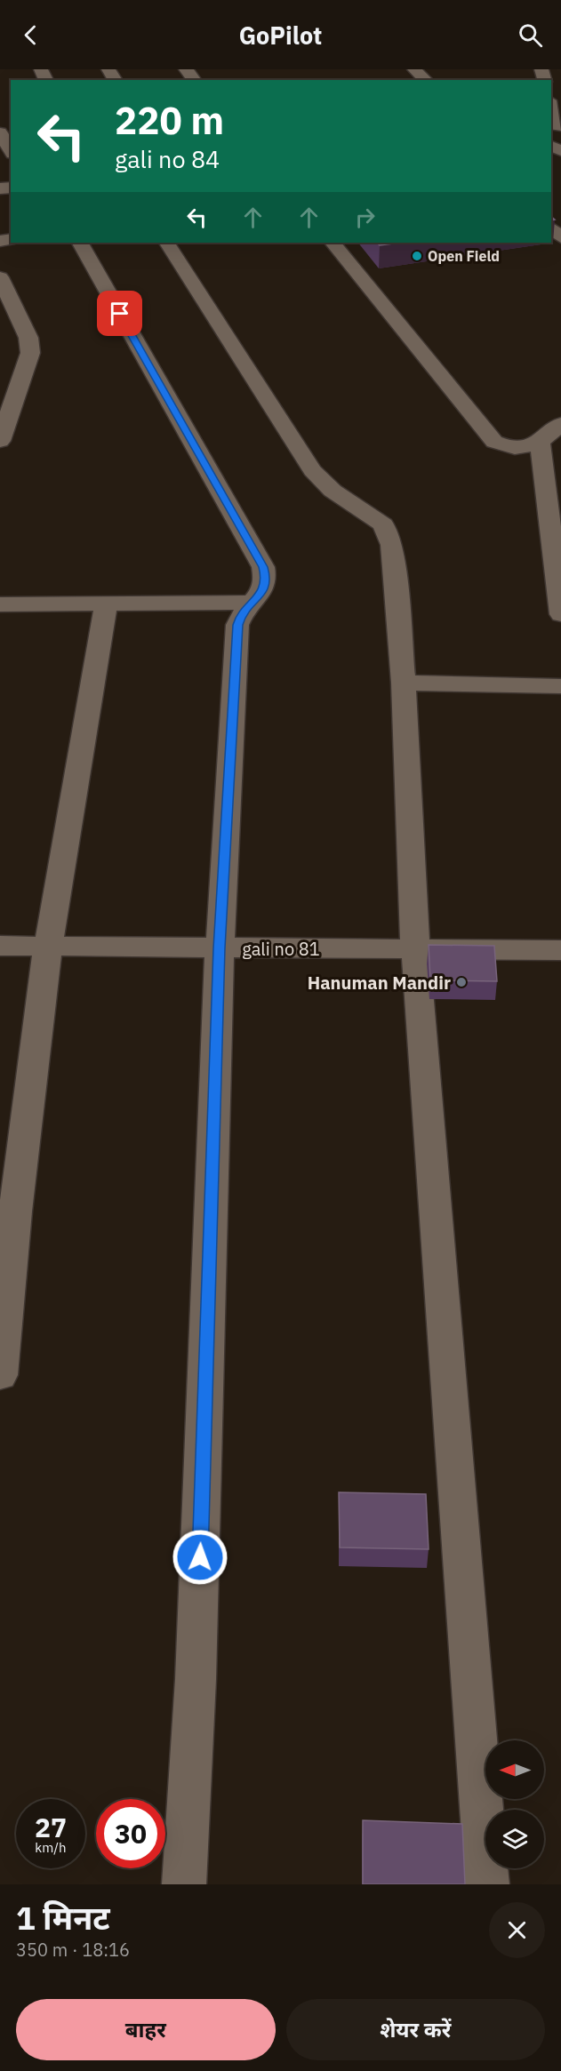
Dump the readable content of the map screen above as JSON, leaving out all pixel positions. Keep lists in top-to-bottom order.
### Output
{
  "streets": {
    "street": ["gali no 81"]
  },
  "places": ["Open Field", "Hanuman Mandir"],
  "north": "left",
  "page": {
    "header": "GoPilot",
    "turn": ["220 m", "gali no 84"],
    "speed": "27 km/h",
    "limit": "30",
    "heading": ["1 मिनट", "350 m · 18:16"],
    "buttons": ["बाहर", "शेयर करें"]
  }
}
